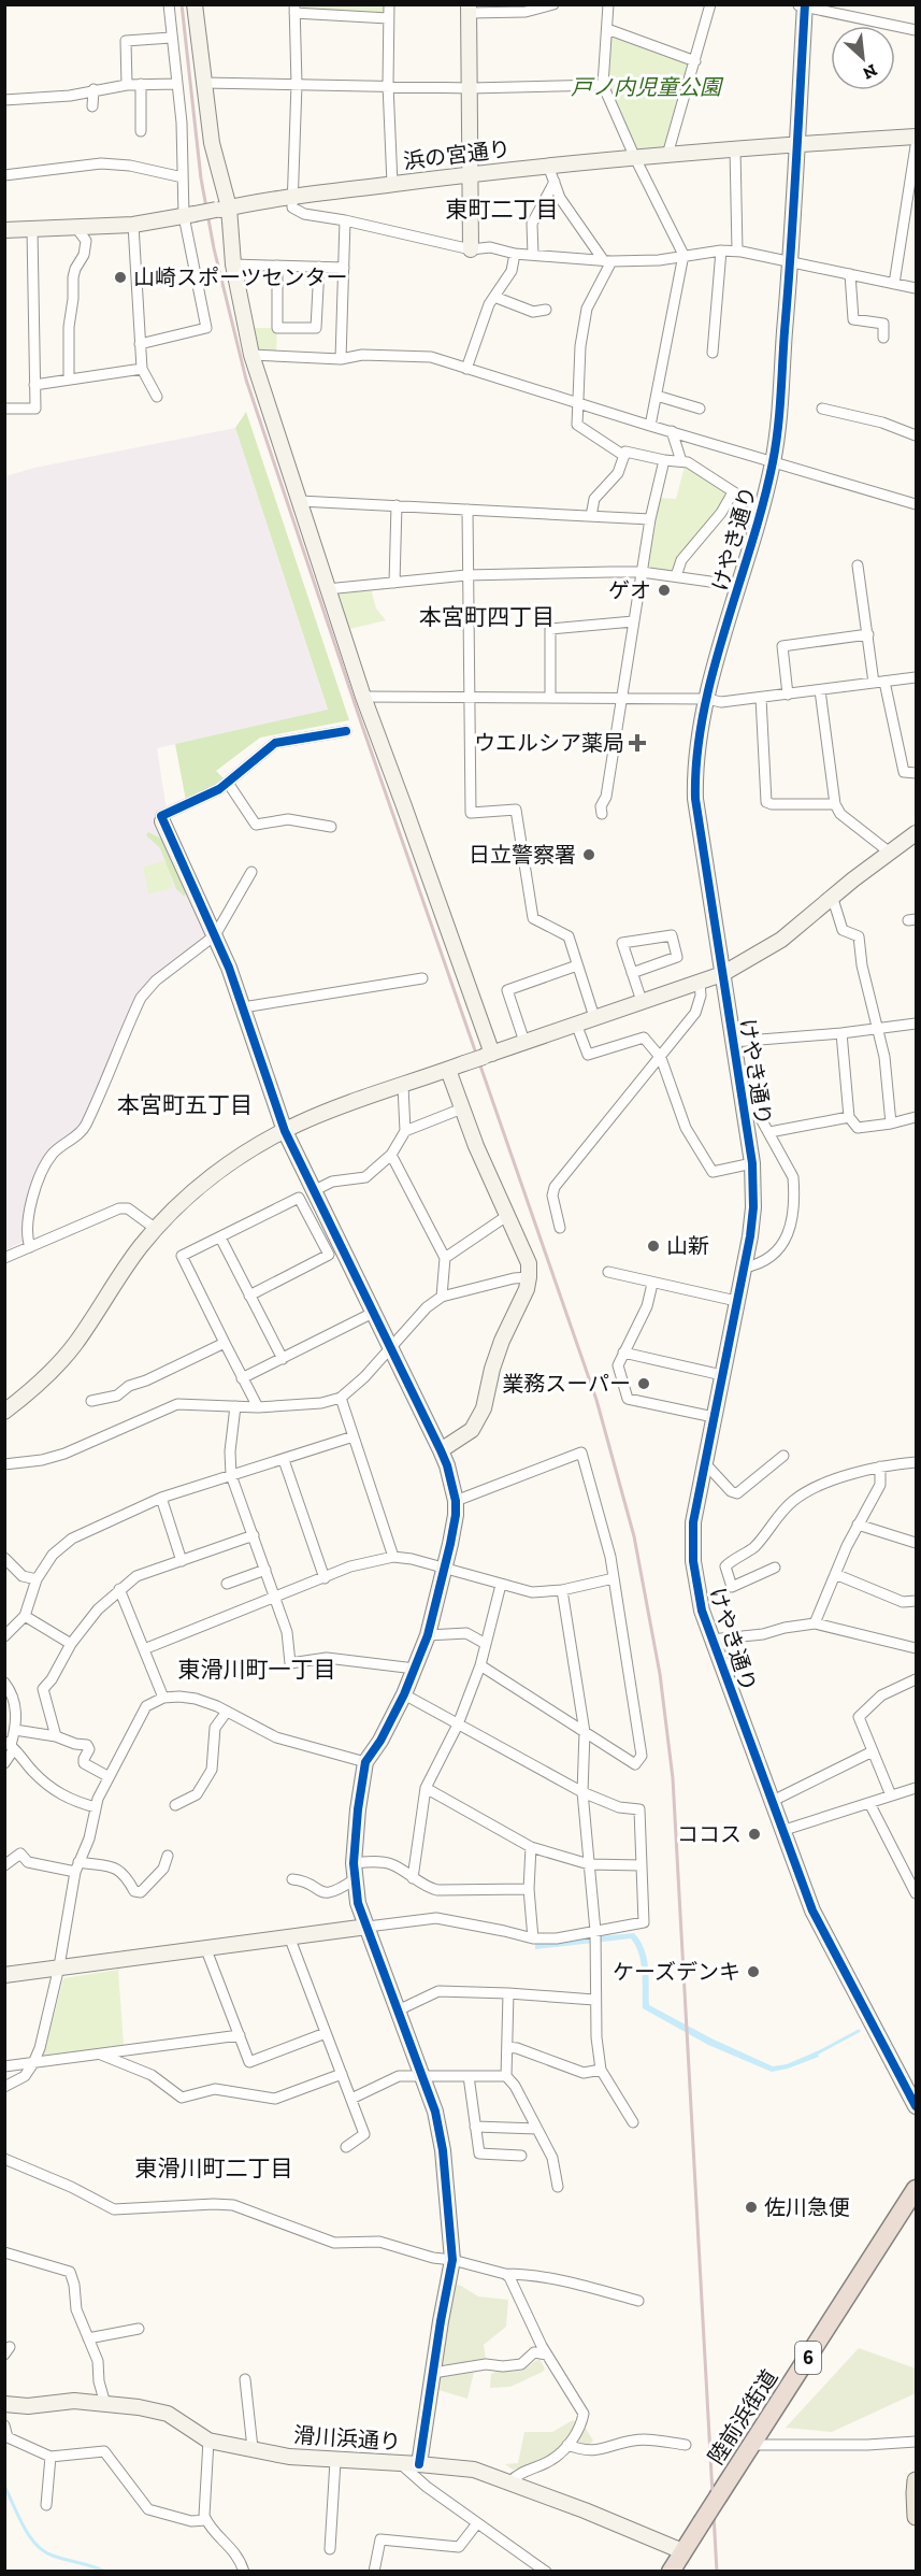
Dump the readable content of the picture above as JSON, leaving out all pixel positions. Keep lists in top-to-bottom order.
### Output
{
  "streets": {
    "highway": ["6", "陸前浜街道"],
    "street": ["浜の宮通り", "けやき通り", "滑川浜通り"]
  },
  "crossings": [
    ["浜の宮通り", "けやき通り"],
    ["陸前浜街道", "滑川浜通り"]
  ],
  "districts": [
    "東町二丁目",
    "本宮町四丁目",
    "本宮町五丁目",
    "東滑川町一丁目",
    "東滑川町二丁目"
  ],
  "parks": ["戸ノ内児童公園"],
  "places": {
    "other": [
      "山崎スポーツセンター",
      "ゲオ",
      "日立警察署",
      "山新",
      "業務スーパー",
      "ココス",
      "ケーズデンキ",
      "佐川急便"
    ],
    "health": ["ウエルシア薬局"]
  },
  "north": "bottom right"
}
